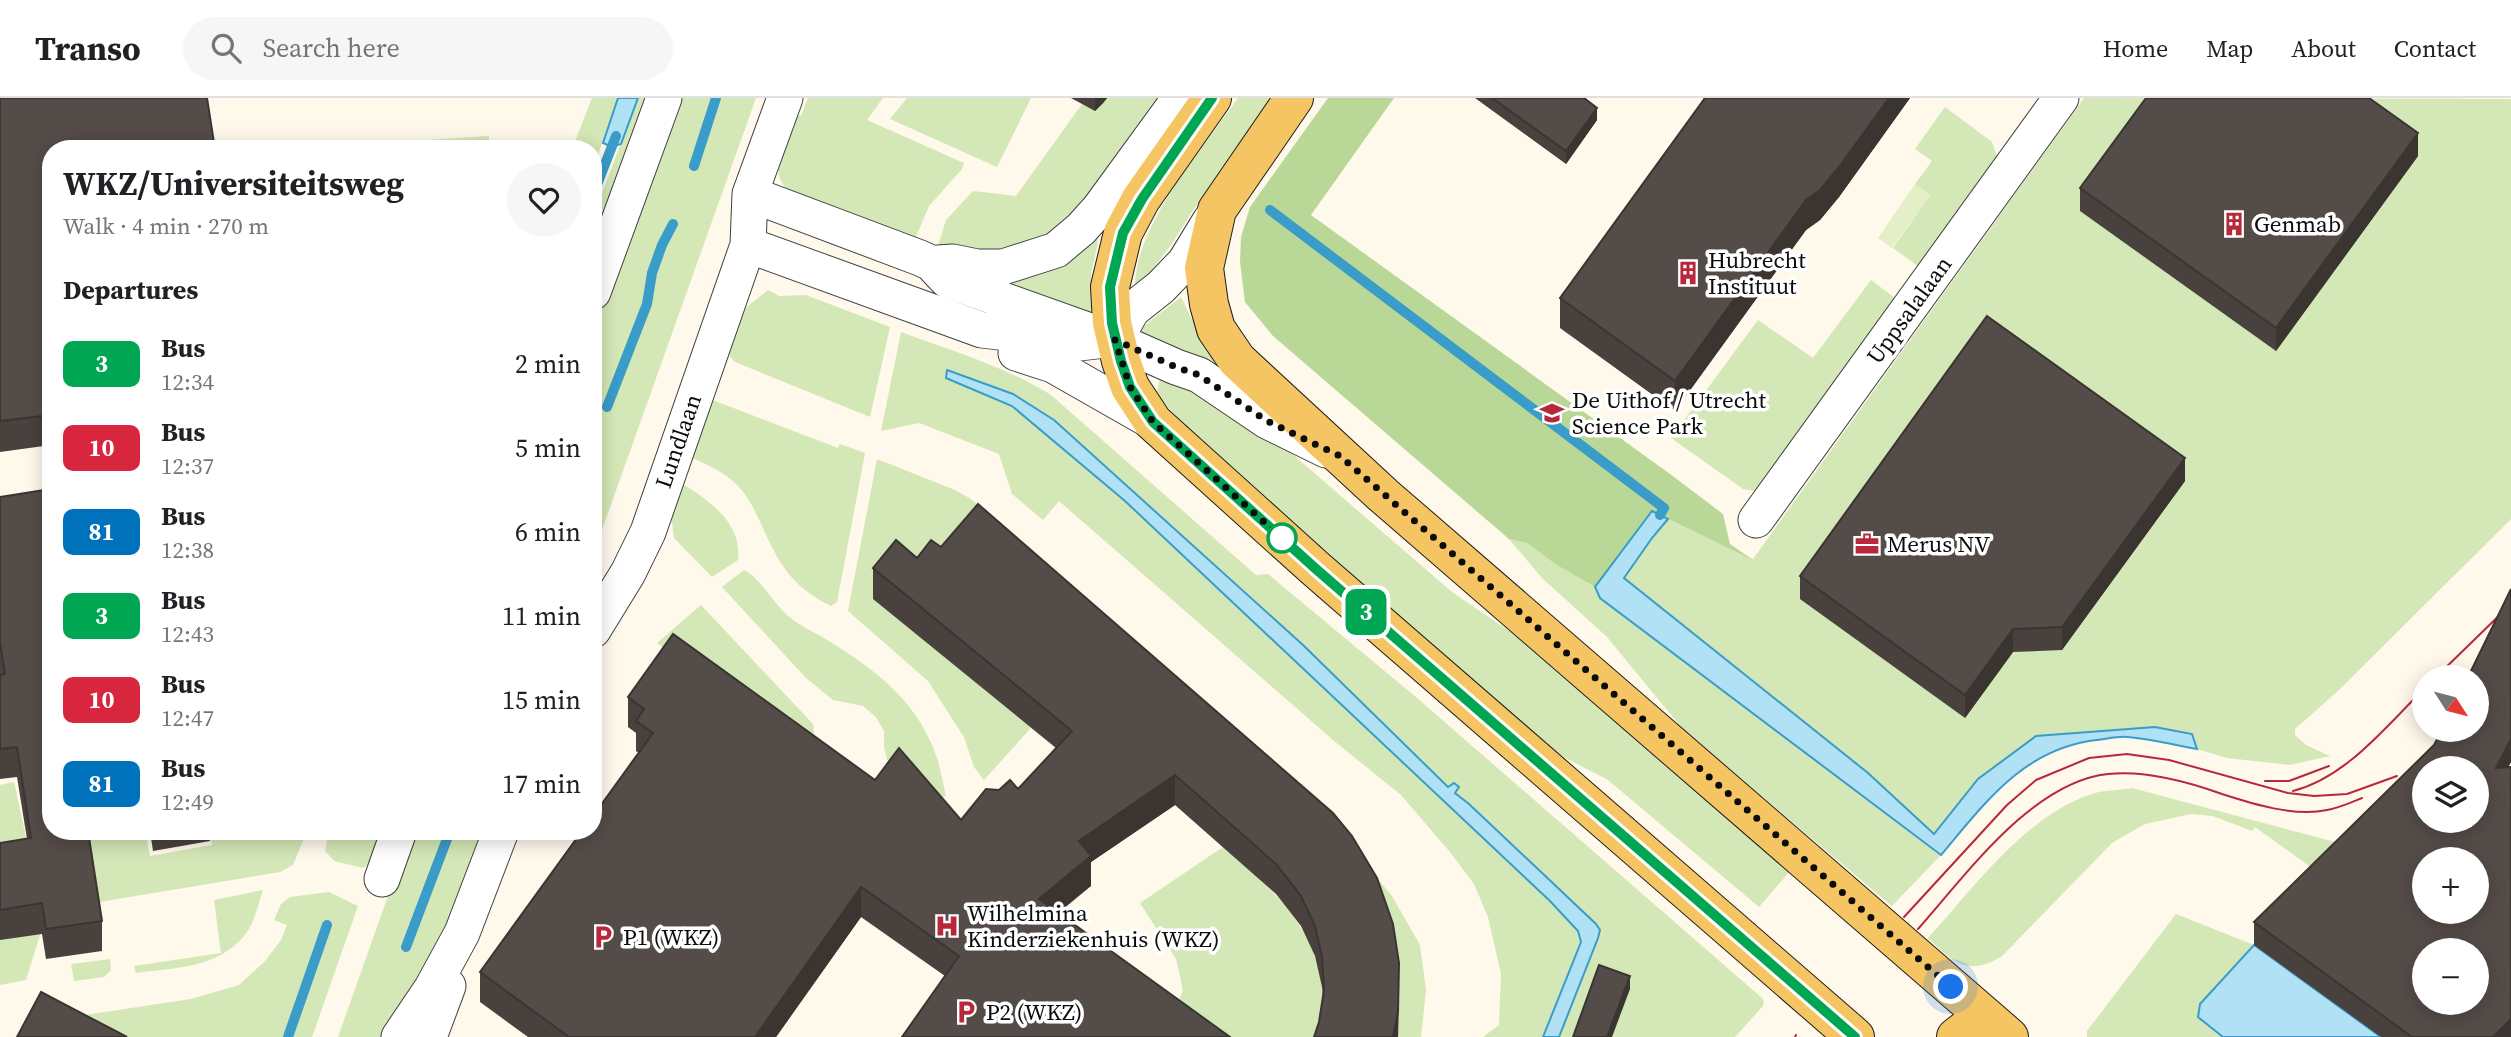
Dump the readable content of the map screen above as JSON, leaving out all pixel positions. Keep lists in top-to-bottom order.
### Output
{
  "streets": {
    "street": ["Uppsalalaan", "Lundlaan"]
  },
  "places": {
    "building": ["Genmab", "Hubrecht Instituut"],
    "school or university": ["De Uithof / Utrecht Science Park"],
    "office": ["Merus NV"],
    "hospital": ["Wilhelmina Kinderziekenhuis (WKZ)"],
    "parking": ["P1 (WKZ)", "P2 (WKZ)"]
  },
  "lines": ["bus line 3"],
  "north": "bottom right",
  "page": {
    "header": "Transo",
    "search": "Search here",
    "nav": [
      "Home",
      "Map",
      "About",
      "Contact"
    ],
    "on_map": "3",
    "heading": [
      ["WKZ/Universiteitsweg", "Walk · 4 min · 270 m"],
      "Departures"
    ],
    "list": [
      {
        "mark": "3",
        "name": "Bus",
        "note": "12:34",
        "value": "2 min"
      },
      {
        "mark": "10",
        "name": "Bus",
        "note": "12:37",
        "value": "5 min"
      },
      {
        "mark": "81",
        "name": "Bus",
        "note": "12:38",
        "value": "6 min"
      },
      {
        "mark": "3",
        "name": "Bus",
        "note": "12:43",
        "value": "11 min"
      },
      {
        "mark": "10",
        "name": "Bus",
        "note": "12:47",
        "value": "15 min"
      },
      {
        "mark": "81",
        "name": "Bus",
        "note": "12:49",
        "value": "17 min"
      }
    ],
    "map_buttons": ["+", "−"]
  }
}
